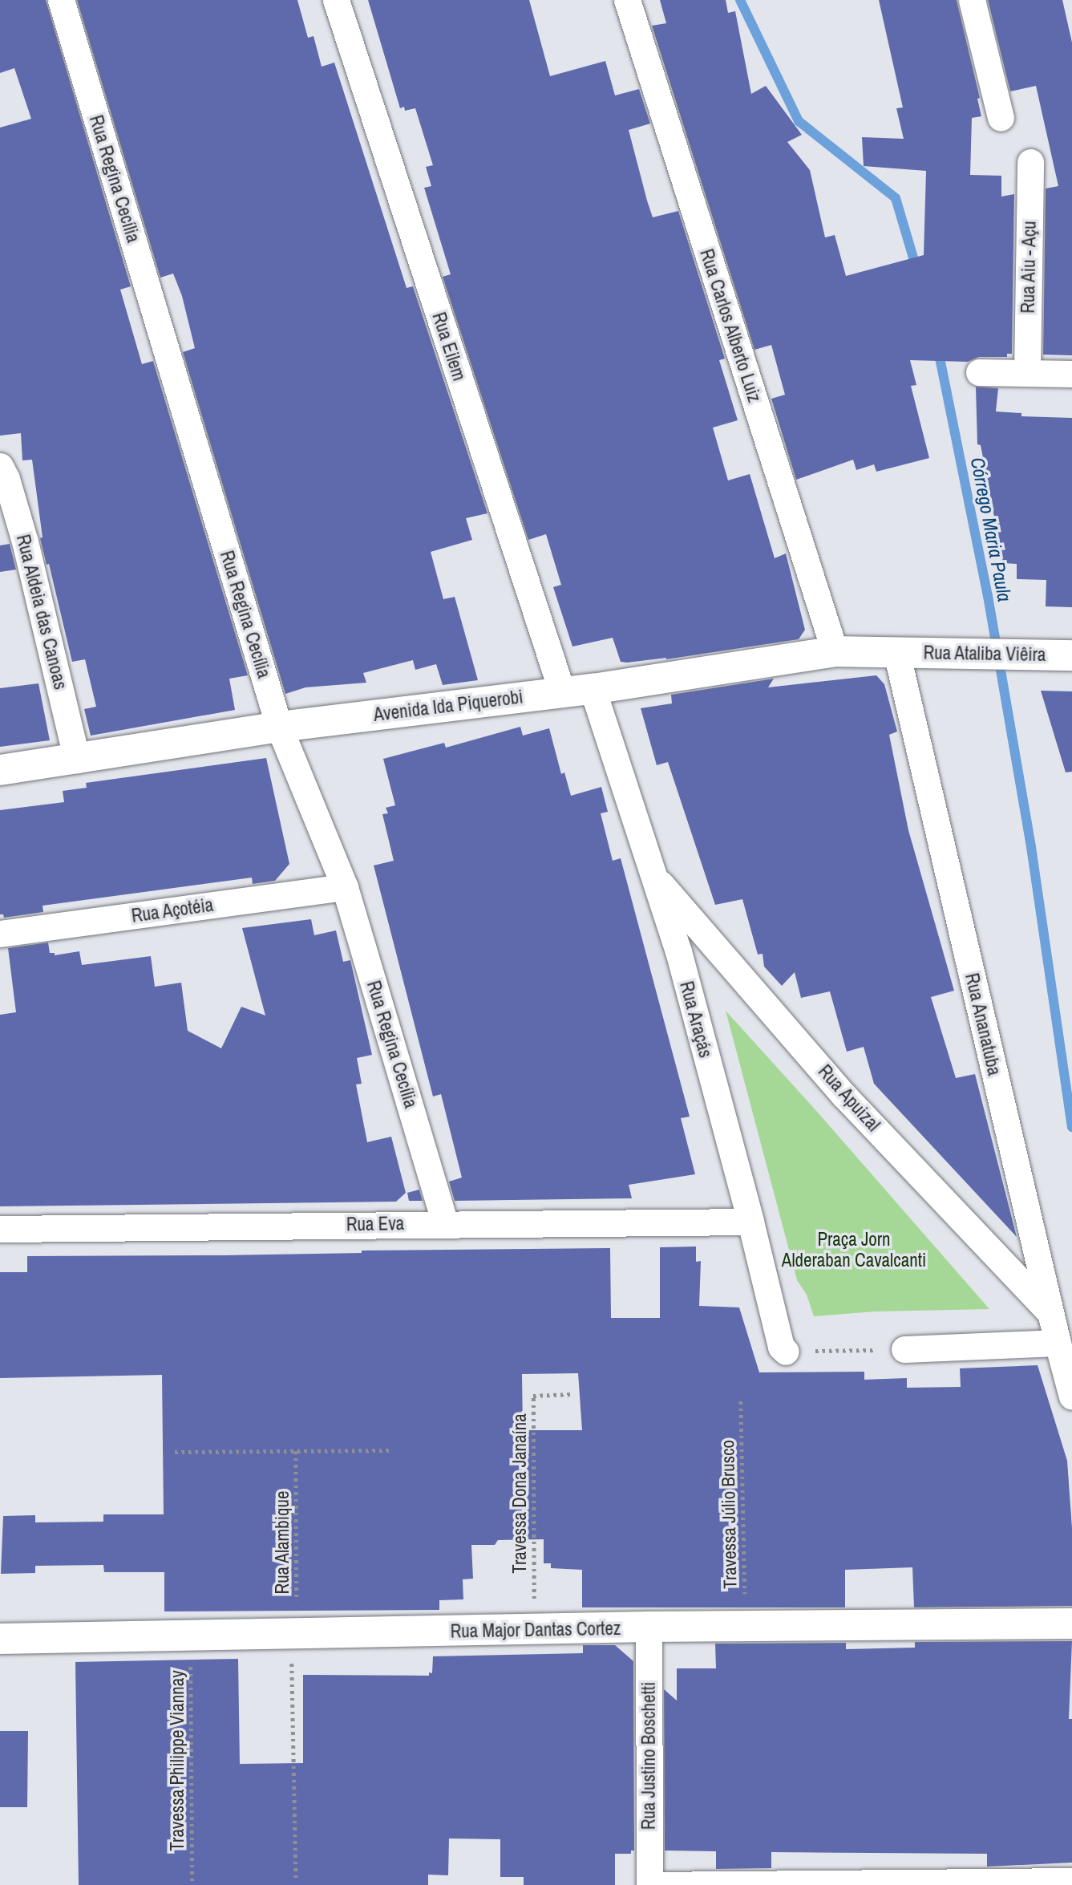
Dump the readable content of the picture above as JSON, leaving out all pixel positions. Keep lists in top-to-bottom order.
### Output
{
  "streets": {
    "street": [
      "Rua Regina Cecília",
      "Rua Aiu - Açu",
      "Rua Carlos Alberto Luiz",
      "Rua Eilem",
      "Rua Aldeia das Canoas",
      "Rua Ataliba Viêira",
      "Avenida Ida Piquerobi",
      "Rua Açotéia",
      "Rua Araçás",
      "Rua Ananatuba",
      "Rua Apuizal",
      "Rua Eva",
      "Rua Major Dantas Cortez",
      "Rua Justino Boschetti"
    ],
    "path": [
      "Travessa Dona Janaína",
      "Travessa Júlio Brusco",
      "Rua Alambique",
      "Travessa Philippe Viannay"
    ]
  },
  "crossings": [
    ["Rua Regina Cecília", "Avenida Ida Piquerobi"],
    ["Rua Regina Cecília", "Rua Açotéia"],
    ["Rua Regina Cecília", "Rua Eva"],
    ["Rua Carlos Alberto Luiz", "Avenida Ida Piquerobi"],
    ["Rua Eilem", "Avenida Ida Piquerobi"],
    ["Rua Aldeia das Canoas", "Avenida Ida Piquerobi"],
    ["Rua Ataliba Viêira", "Avenida Ida Piquerobi"],
    ["Rua Ataliba Viêira", "Rua Ananatuba"],
    ["Avenida Ida Piquerobi", "Rua Araçás"],
    ["Avenida Ida Piquerobi", "Rua Ananatuba"],
    ["Rua Araçás", "Rua Apuizal"],
    ["Rua Araçás", "Rua Eva"],
    ["Rua Ananatuba", "Rua Apuizal"],
    ["Travessa Dona Janaína", "Rua Major Dantas Cortez"],
    ["Travessa Júlio Brusco", "Rua Major Dantas Cortez"],
    ["Rua Alambique", "Rua Major Dantas Cortez"],
    ["Rua Major Dantas Cortez", "Rua Justino Boschetti"],
    ["Rua Major Dantas Cortez", "Travessa Philippe Viannay"]
  ],
  "water": ["Córrego Maria Paula"],
  "parks": ["Praça Jorn Alderaban Cavalcanti"]
}
